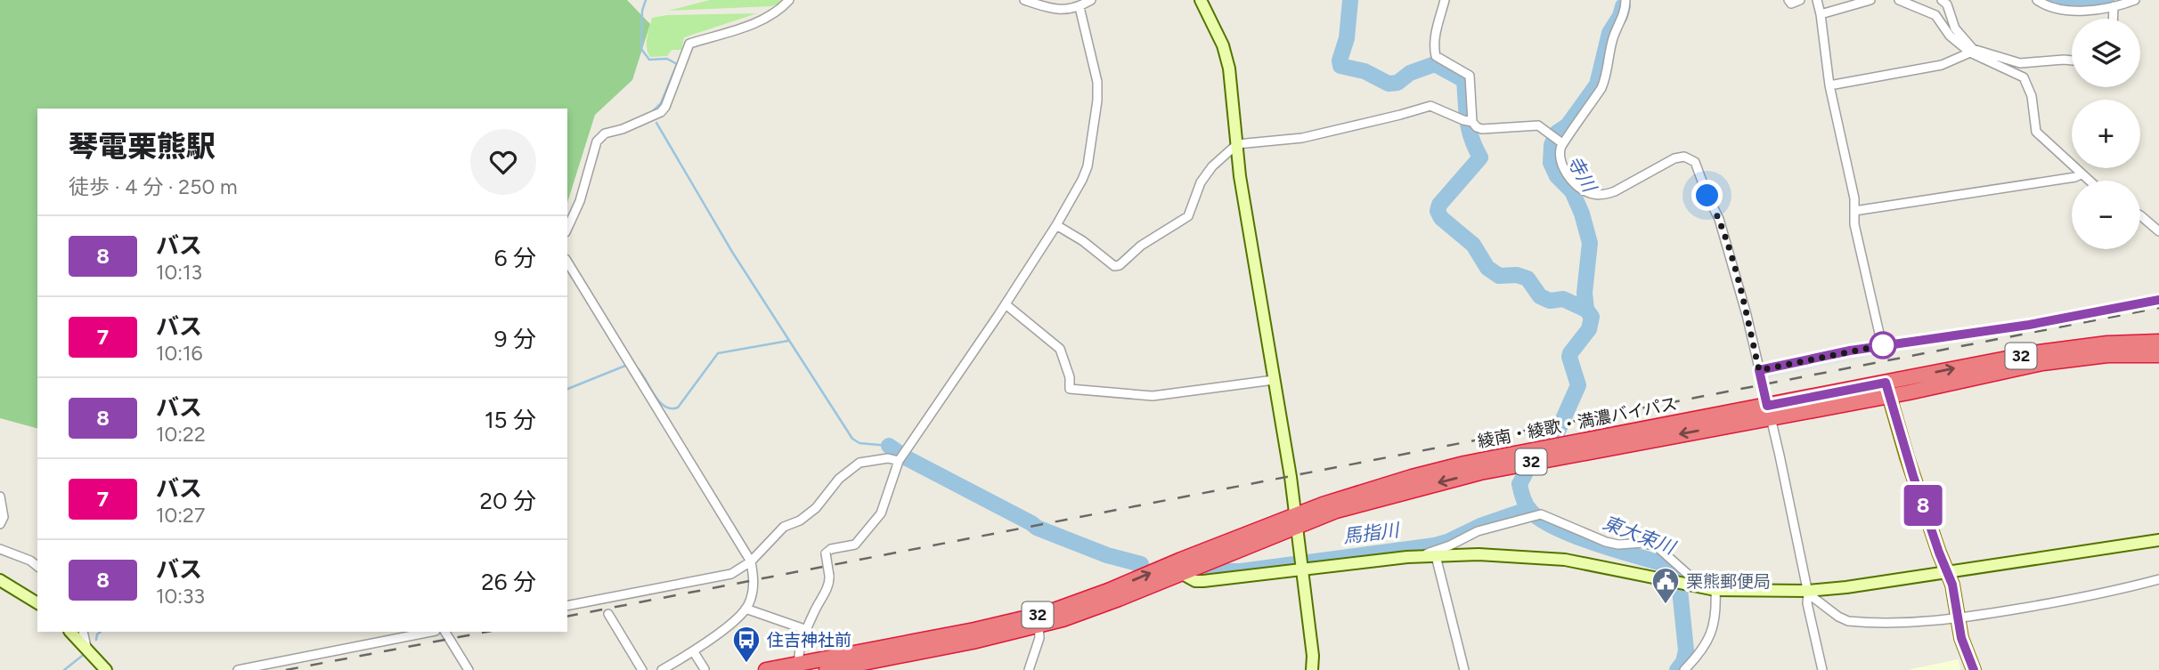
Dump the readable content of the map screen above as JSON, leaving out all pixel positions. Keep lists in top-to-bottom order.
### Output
{
  "streets": {
    "highway": ["32", "綾南・綾歌・満濃バイパス"]
  },
  "water": ["寺川", "馬指川", "東大束川"],
  "places": {
    "public building": ["栗熊郵便局"],
    "bus stop": ["住吉神社前"]
  },
  "lines": ["bus line 8"],
  "page": {
    "on_map": "8",
    "map_buttons": ["+", "−"],
    "heading": ["琴電栗熊駅", "徒歩 · 4 分 · 250 m"],
    "list": [
      {
        "mark": "8",
        "name": "バス",
        "note": "10:13",
        "value": "6 分"
      },
      {
        "mark": "7",
        "name": "バス",
        "note": "10:16",
        "value": "9 分"
      },
      {
        "mark": "8",
        "name": "バス",
        "note": "10:22",
        "value": "15 分"
      },
      {
        "mark": "7",
        "name": "バス",
        "note": "10:27",
        "value": "20 分"
      },
      {
        "mark": "8",
        "name": "バス",
        "note": "10:33",
        "value": "26 分"
      }
    ]
  }
}
